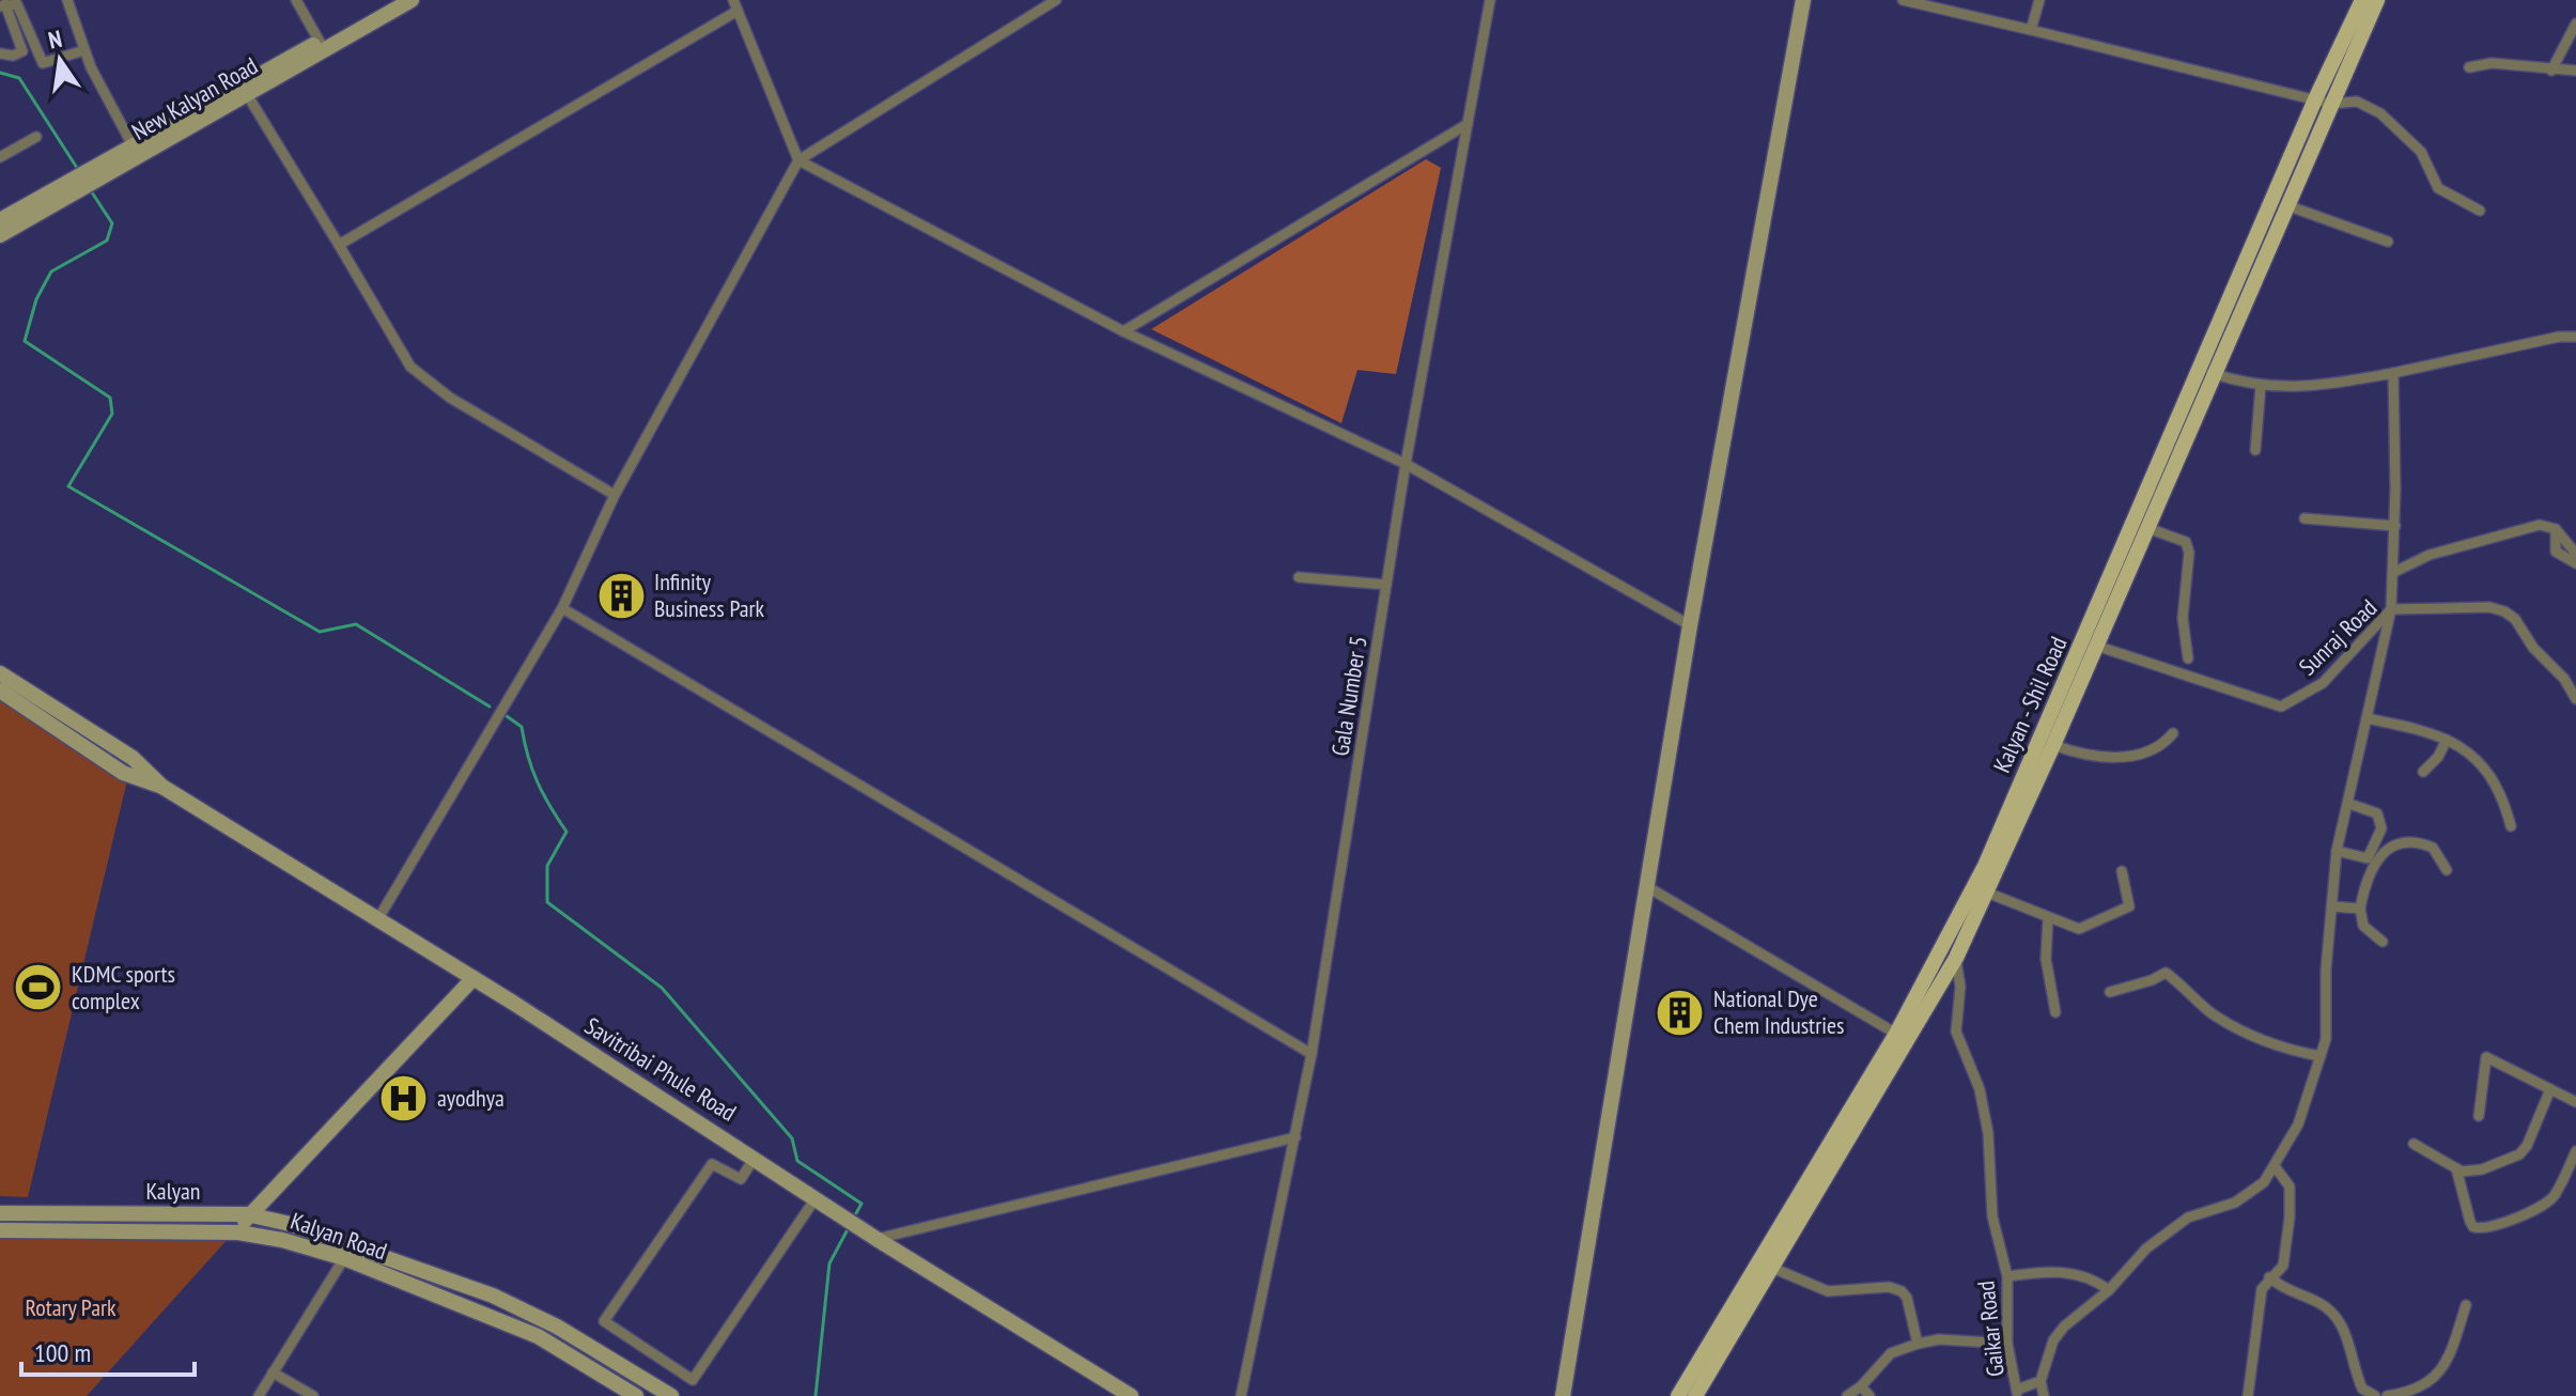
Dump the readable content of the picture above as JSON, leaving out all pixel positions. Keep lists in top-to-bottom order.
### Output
{
  "streets": {
    "main road": ["Kalyan - Shil Road"],
    "street": [
      "New Kalyan Road",
      "Sunraj Road",
      "Gala Number 5",
      "Savitribai Phule Road",
      "Kalyan",
      "Kalyan Road",
      "Gaikar Road"
    ]
  },
  "crossings": [
    ["Sunraj Road", "Kalyan - Shil Road"],
    ["Kalyan - Shil Road", "Gaikar Road"],
    ["Kalyan", "Kalyan Road"]
  ],
  "parks": ["Rotary Park"],
  "places": {
    "building": ["Infinity Business Park", "National Dye Chem Industries"],
    "sports": ["KDMC sports complex"],
    "hospital": ["ayodhya"]
  },
  "scale_bar": "100 m",
  "north": "top"
}
